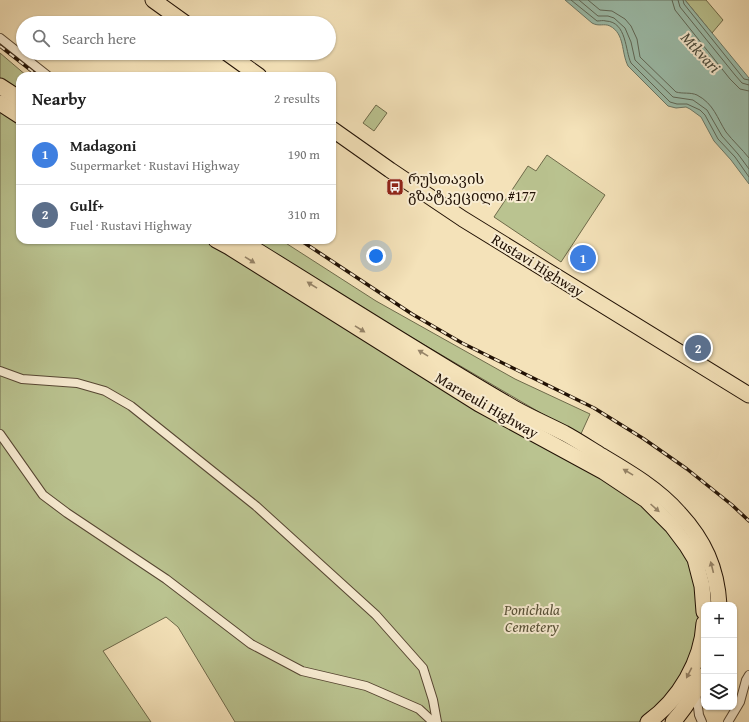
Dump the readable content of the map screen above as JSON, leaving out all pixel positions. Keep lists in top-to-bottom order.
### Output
{
  "streets": {
    "highway": ["Rustavi Highway", "Marneuli Highway"]
  },
  "water": ["Mtkvari"],
  "parks": ["Ponichala Cemetery"],
  "places": {
    "bus stop": ["რუსთავის გზატკეცილი #177"]
  },
  "page": {
    "search": "Search here",
    "heading": ["Nearby", "2 results"],
    "list": [
      {
        "mark": "1",
        "name": "Madagoni",
        "note": "Supermarket · Rustavi Highway",
        "value": "190 m"
      },
      {
        "mark": "2",
        "name": "Gulf+",
        "note": "Fuel · Rustavi Highway",
        "value": "310 m"
      }
    ],
    "pins": ["1", "2"],
    "map_buttons": ["+", "−"]
  }
}
